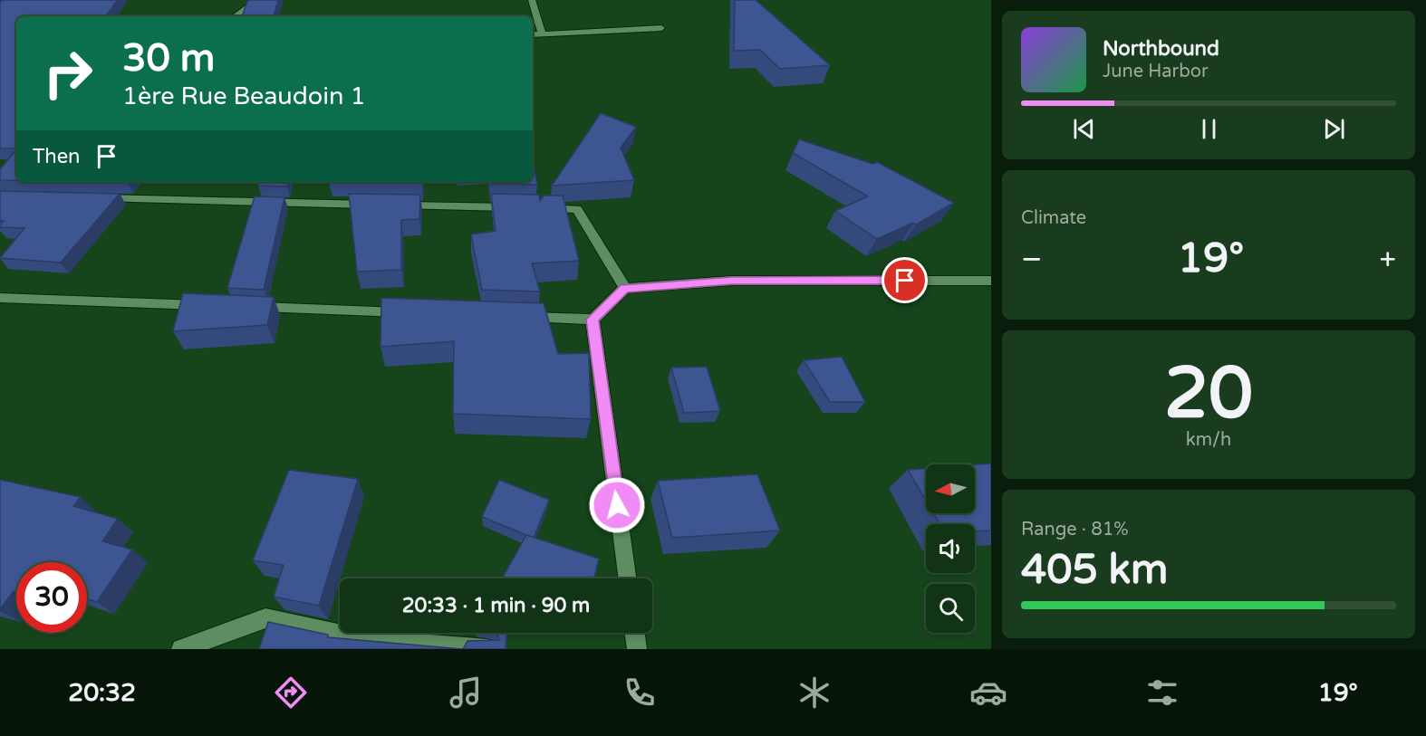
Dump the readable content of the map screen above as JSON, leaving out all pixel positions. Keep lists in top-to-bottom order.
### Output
{
  "north": "left",
  "page": {
    "turn": ["30 m", "1ère Rue Beaudoin 1"],
    "song": ["Northbound", "June Harbor"],
    "then": "Then",
    "tile": [
      "Climate",
      ["20", "km/h"],
      ["Range · 81%", "405 km"]
    ],
    "heat": ["−", "19°", "+"],
    "limit": "30",
    "trip": "20:33 · 1 min · 90 m",
    "tabs": ["20:32", "19°"]
  }
}
